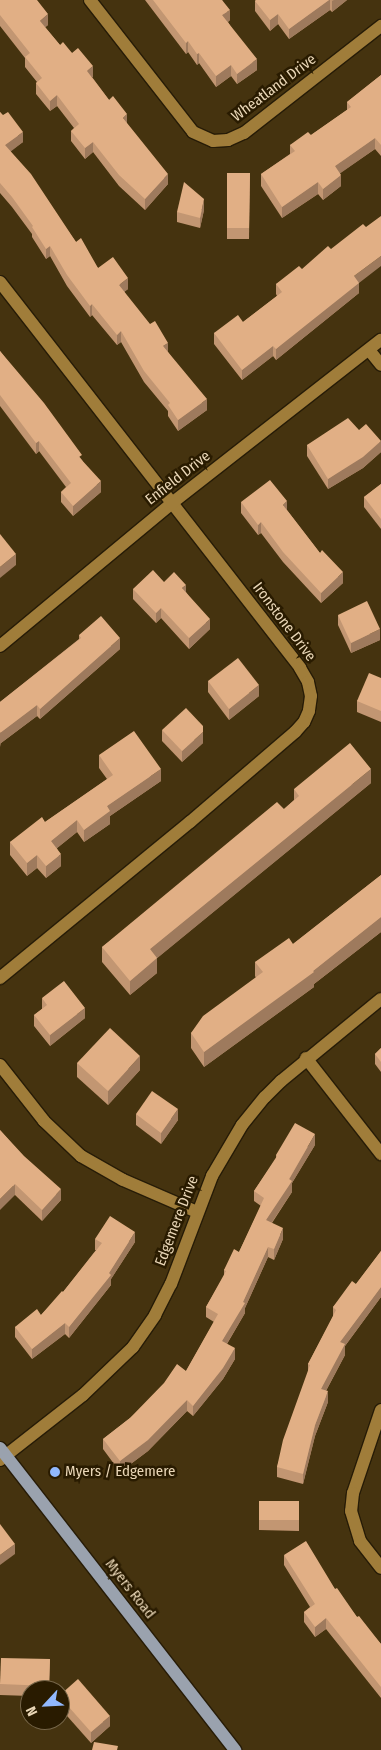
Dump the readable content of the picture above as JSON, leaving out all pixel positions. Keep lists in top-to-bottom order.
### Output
{
  "streets": {
    "main road": ["Myers Road"],
    "street": [
      "Wheatland Drive",
      "Enfield Drive",
      "Ironstone Drive",
      "Edgemere Drive"
    ]
  },
  "crossings": [
    ["Enfield Drive", "Ironstone Drive"],
    ["Edgemere Drive", "Myers Road"]
  ],
  "places": ["Myers / Edgemere"],
  "north": "bottom left"
}
